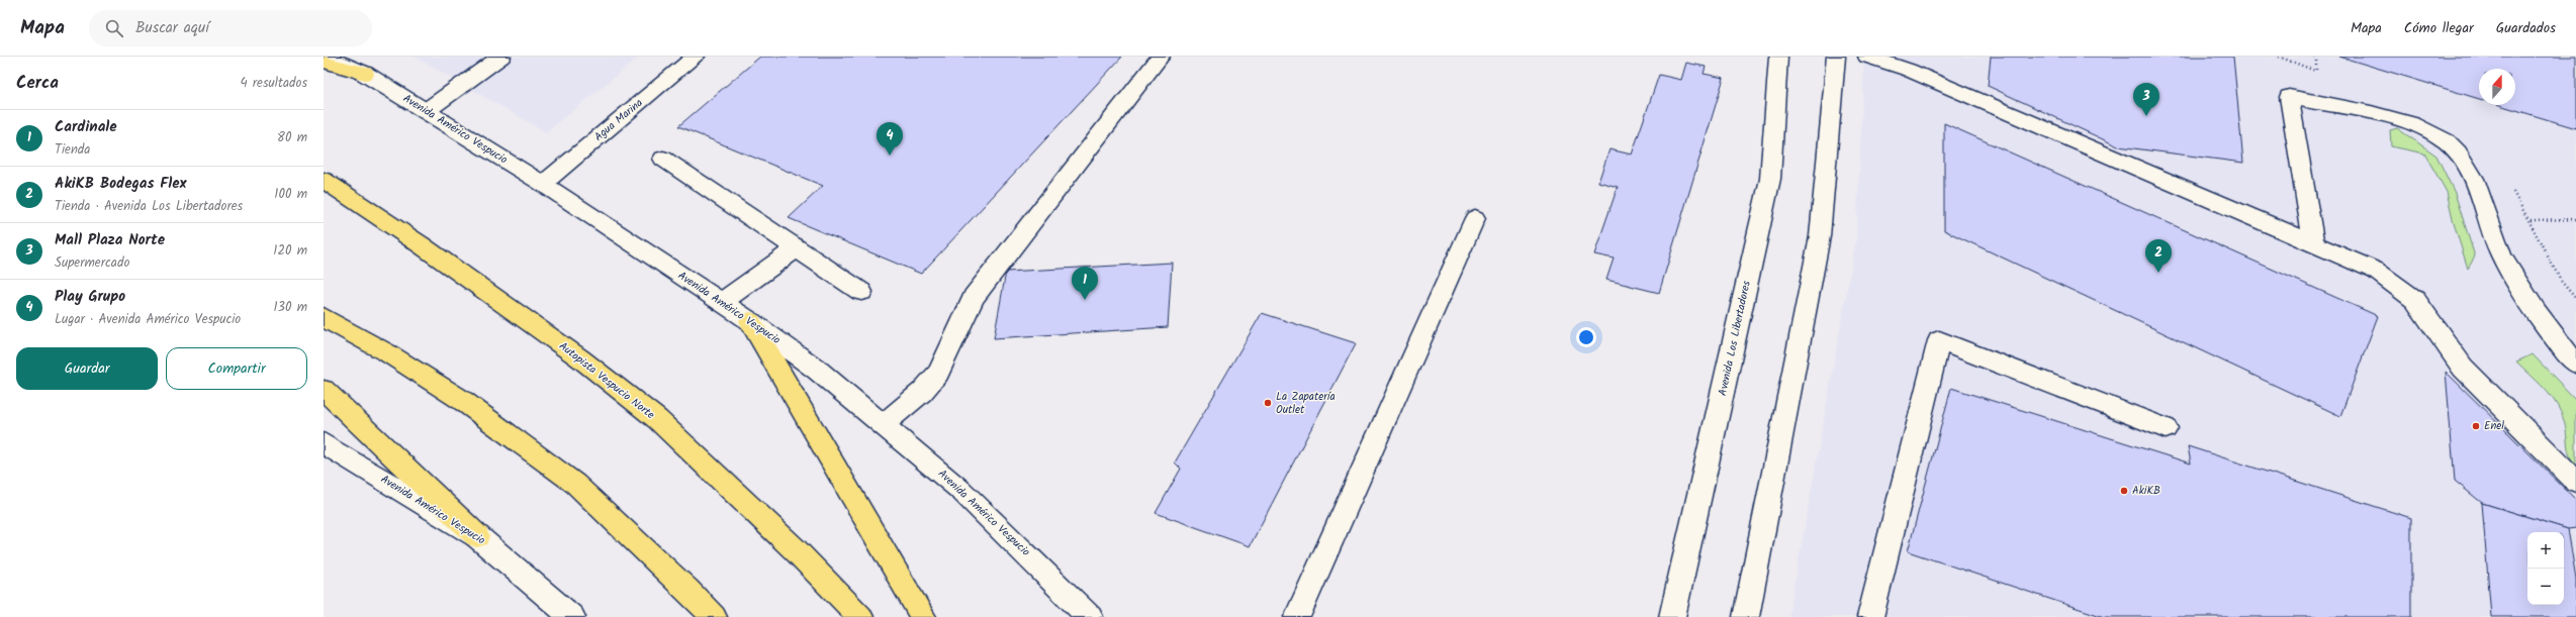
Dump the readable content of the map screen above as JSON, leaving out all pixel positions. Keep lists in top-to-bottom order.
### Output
{
  "streets": {
    "highway": ["Autopista Vespucio Norte"],
    "street": ["Agua Marina", "Avenida Américo Vespucio", "Avenida Los Libertadores"]
  },
  "crossings": [
    ["Agua Marina", "Avenida Américo Vespucio"]
  ],
  "places": ["La Zapatería Outlet", "Enel", "AkiKB"],
  "north": "top",
  "page": {
    "header": "Mapa",
    "search": "Buscar aquí",
    "nav": ["Mapa", "Cómo llegar", "Guardados"],
    "heading": ["Cerca", "4 resultados"],
    "pins": [
      "3",
      "4",
      "2",
      "1"
    ],
    "list": [
      {
        "mark": "1",
        "name": "Cardinale",
        "note": "Tienda",
        "value": "80 m"
      },
      {
        "mark": "2",
        "name": "AkiKB Bodegas Flex",
        "note": "Tienda · Avenida Los Libertadores",
        "value": "100 m"
      },
      {
        "mark": "3",
        "name": "Mall Plaza Norte",
        "note": "Supermercado",
        "value": "120 m"
      },
      {
        "mark": "4",
        "name": "Play Grupo",
        "note": "Lugar · Avenida Américo Vespucio",
        "value": "130 m"
      }
    ],
    "buttons": ["Guardar", "Compartir"],
    "map_buttons": ["+", "−"]
  }
}
